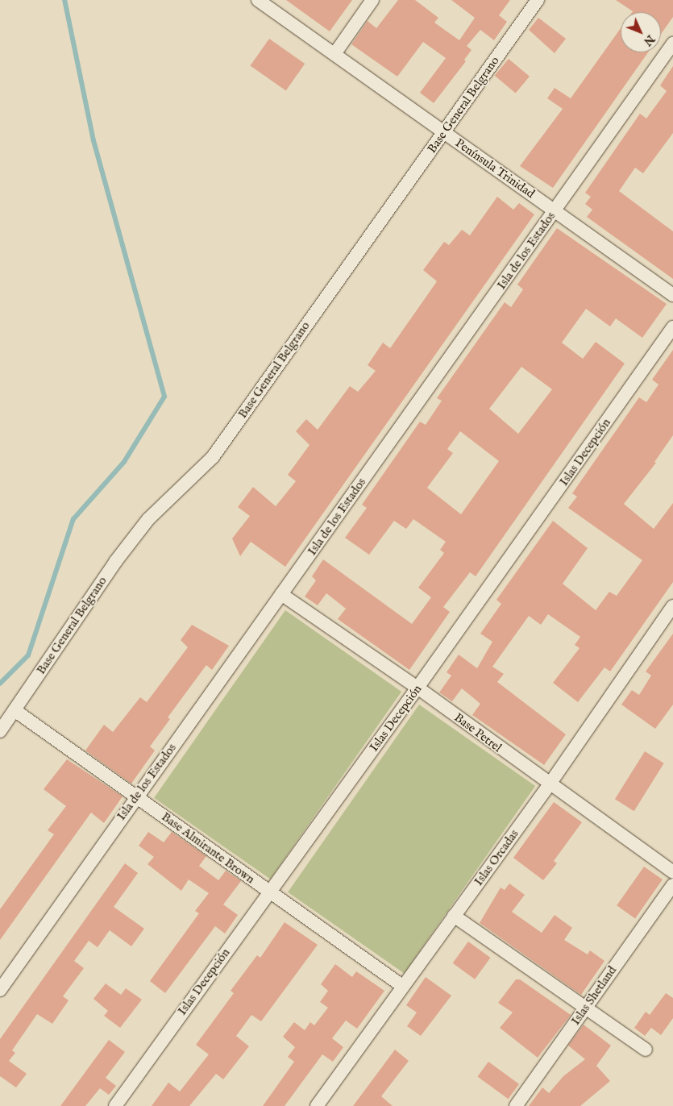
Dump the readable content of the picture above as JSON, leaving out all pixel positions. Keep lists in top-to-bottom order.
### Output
{
  "streets": {
    "street": [
      "Base General Belgrano",
      "Península Trinidad",
      "Isla de los Estados",
      "Islas Decepción",
      "Base Petrel",
      "Base Almirante Brown",
      "Islas Orcadas",
      "Islas Shetland"
    ]
  },
  "crossings": [
    ["Base General Belgrano", "Península Trinidad"],
    ["Base General Belgrano", "Base Almirante Brown"],
    ["Península Trinidad", "Isla de los Estados"],
    ["Isla de los Estados", "Base Petrel"],
    ["Isla de los Estados", "Base Almirante Brown"],
    ["Islas Decepción", "Base Petrel"],
    ["Islas Decepción", "Base Almirante Brown"],
    ["Base Petrel", "Islas Orcadas"],
    ["Base Almirante Brown", "Islas Orcadas"]
  ],
  "north": "bottom right"
}
